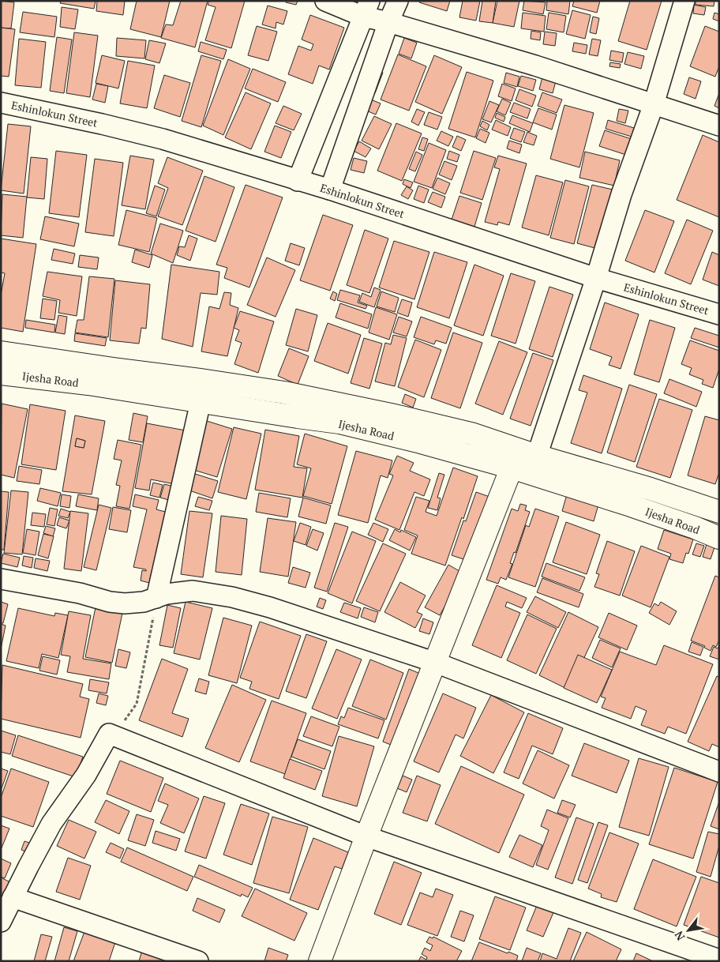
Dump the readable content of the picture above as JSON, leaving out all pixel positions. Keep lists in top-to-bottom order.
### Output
{
  "streets": {
    "main road": ["Ijesha Road"],
    "street": ["Eshinlokun Street"]
  },
  "north": "bottom left"
}
